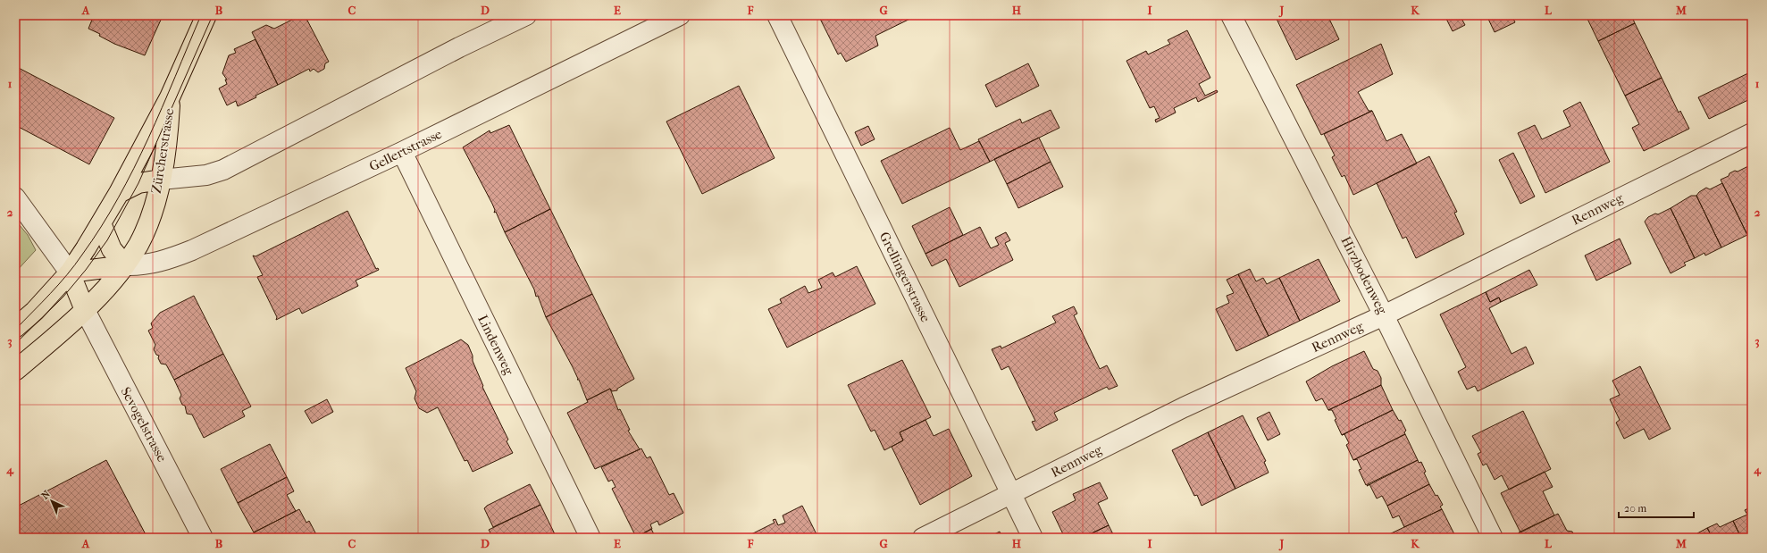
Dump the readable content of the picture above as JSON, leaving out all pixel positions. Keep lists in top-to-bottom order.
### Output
{
  "streets": {
    "main road": ["Zürcherstrasse"],
    "street": [
      "Gellertstrasse",
      "Rennweg",
      "Hirzbodenweg",
      "Grellingerstrasse",
      "Lindenweg",
      "Sevogelstrasse"
    ]
  },
  "crossings": [
    ["Gellertstrasse", "Zürcherstrasse"],
    ["Gellertstrasse", "Lindenweg"],
    ["Zürcherstrasse", "Sevogelstrasse"],
    ["Rennweg", "Hirzbodenweg"],
    ["Rennweg", "Grellingerstrasse"]
  ],
  "scale_bar": "20 m",
  "north": "top left",
  "grid": {
    "columns": [
      "A",
      "B",
      "C",
      "D",
      "E",
      "F",
      "G",
      "H",
      "I",
      "J",
      "K",
      "L",
      "M"
    ],
    "rows": [
      "1",
      "2",
      "3",
      "4"
    ]
  }
}
